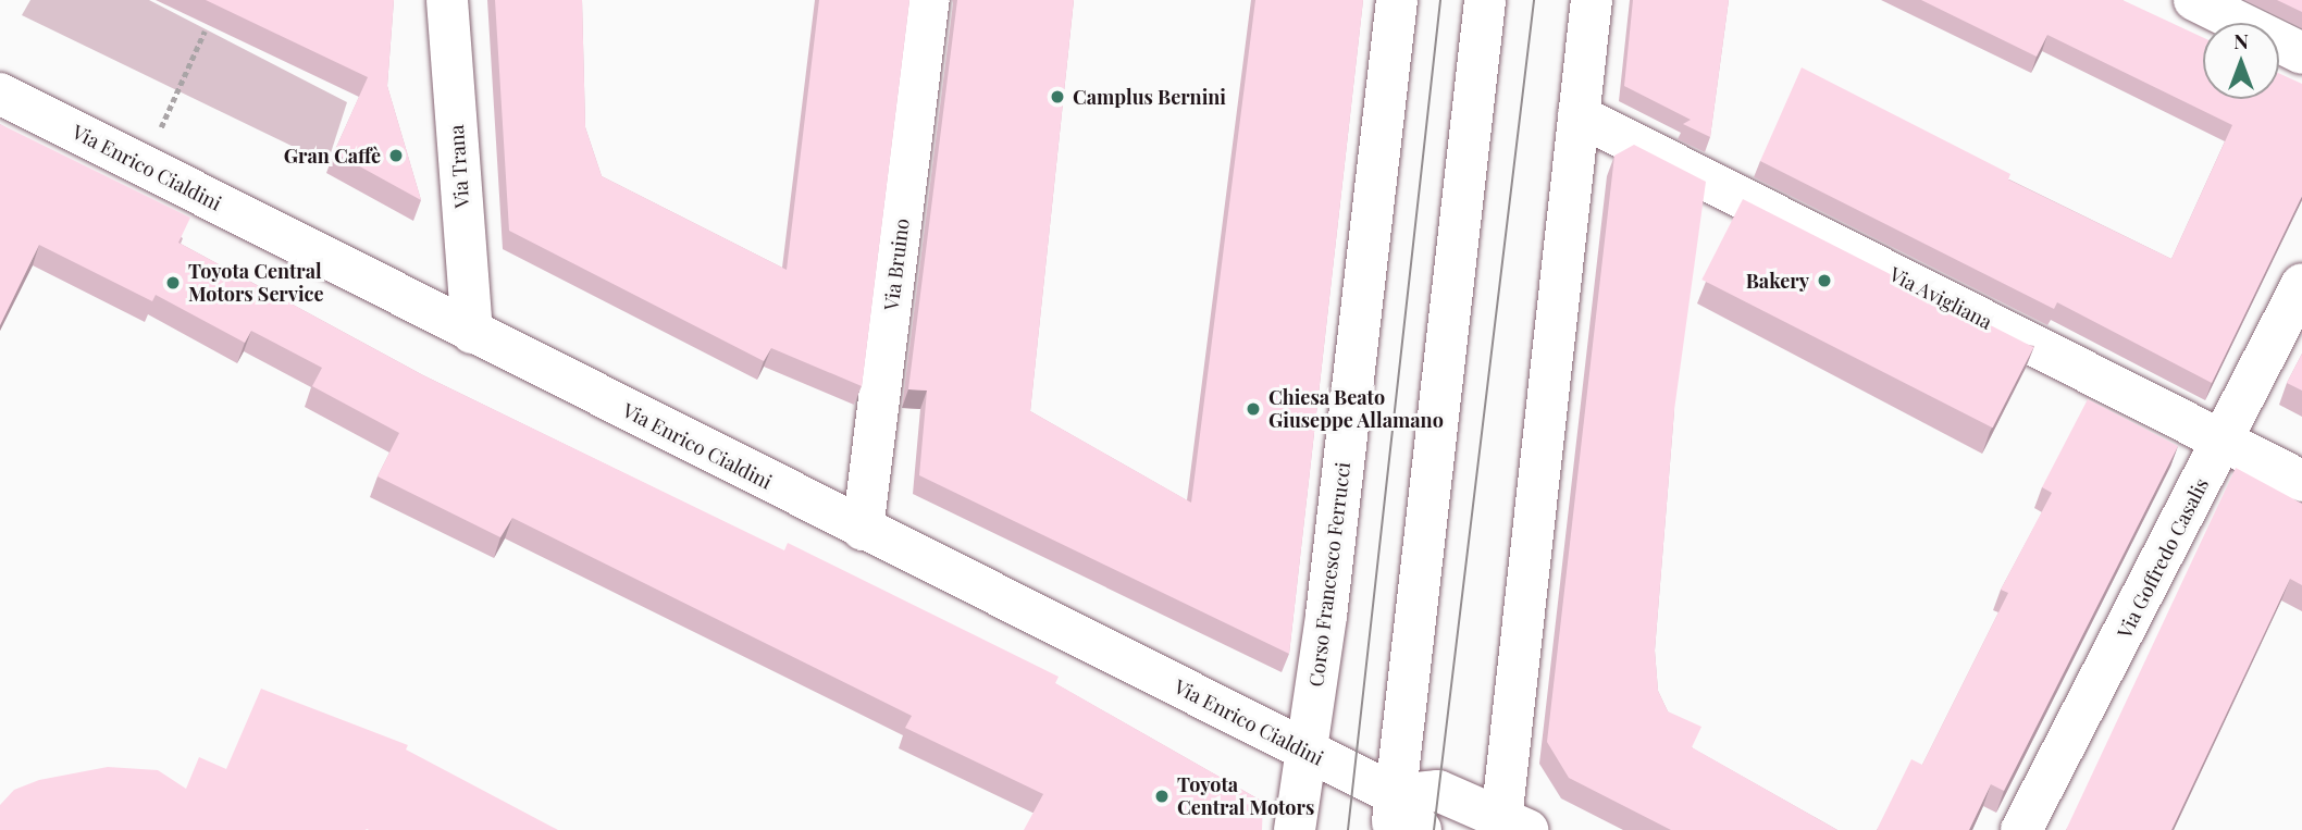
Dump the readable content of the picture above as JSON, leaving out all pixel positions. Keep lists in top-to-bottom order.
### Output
{
  "streets": {
    "street": [
      "Via Trana",
      "Via Enrico Cialdini",
      "Via Bruino",
      "Via Avigliana",
      "Via Goffredo Casalis",
      "Corso Francesco Ferrucci"
    ]
  },
  "crossings": [
    ["Via Trana", "Via Enrico Cialdini"],
    ["Via Enrico Cialdini", "Via Bruino"],
    ["Via Enrico Cialdini", "Corso Francesco Ferrucci"],
    ["Via Avigliana", "Via Goffredo Casalis"]
  ],
  "places": [
    "Camplus Bernini",
    "Gran Caffè",
    "Bakery",
    "Toyota Central Motors Service",
    "Chiesa Beato Giuseppe Allamano",
    "Toyota Central Motors"
  ],
  "north": "top"
}
